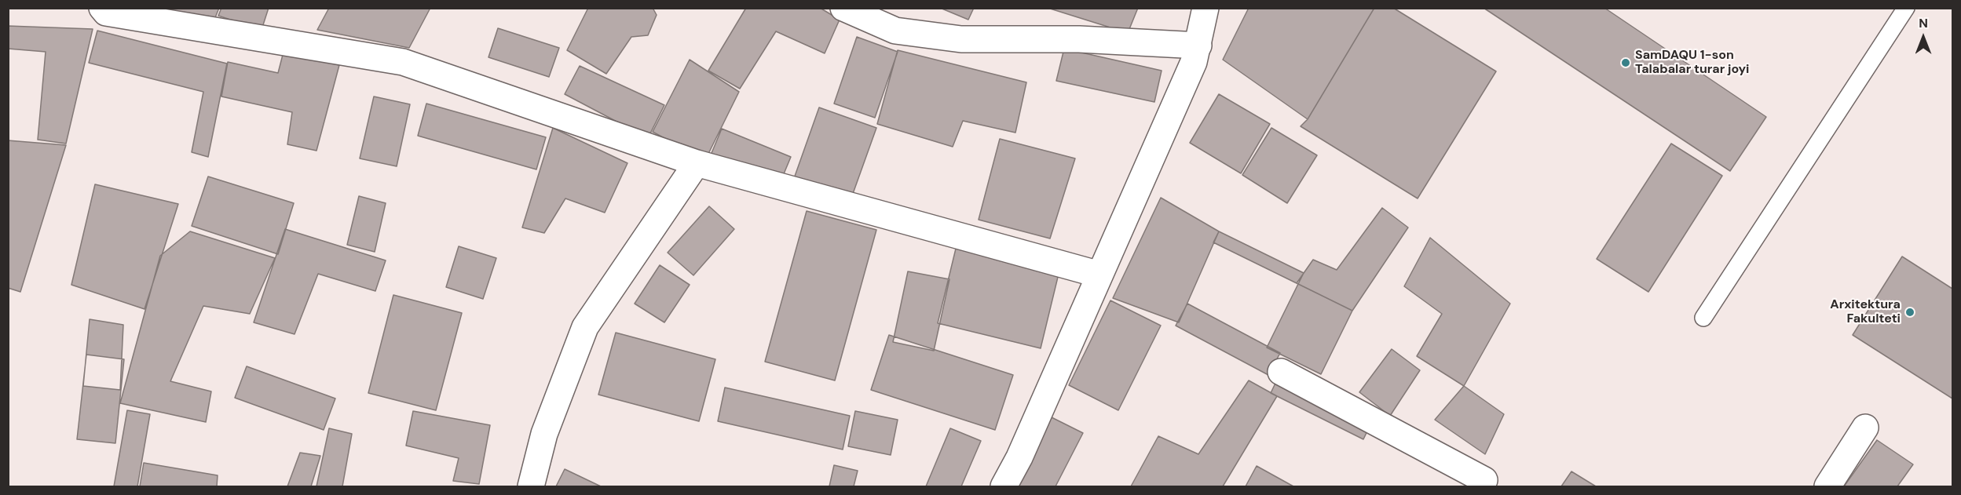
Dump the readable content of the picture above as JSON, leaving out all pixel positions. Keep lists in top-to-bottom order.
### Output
{
  "places": ["SamDAQU 1-son Talabalar turar joyi", "Arxitektura Fakulteti"],
  "north": "top"
}
